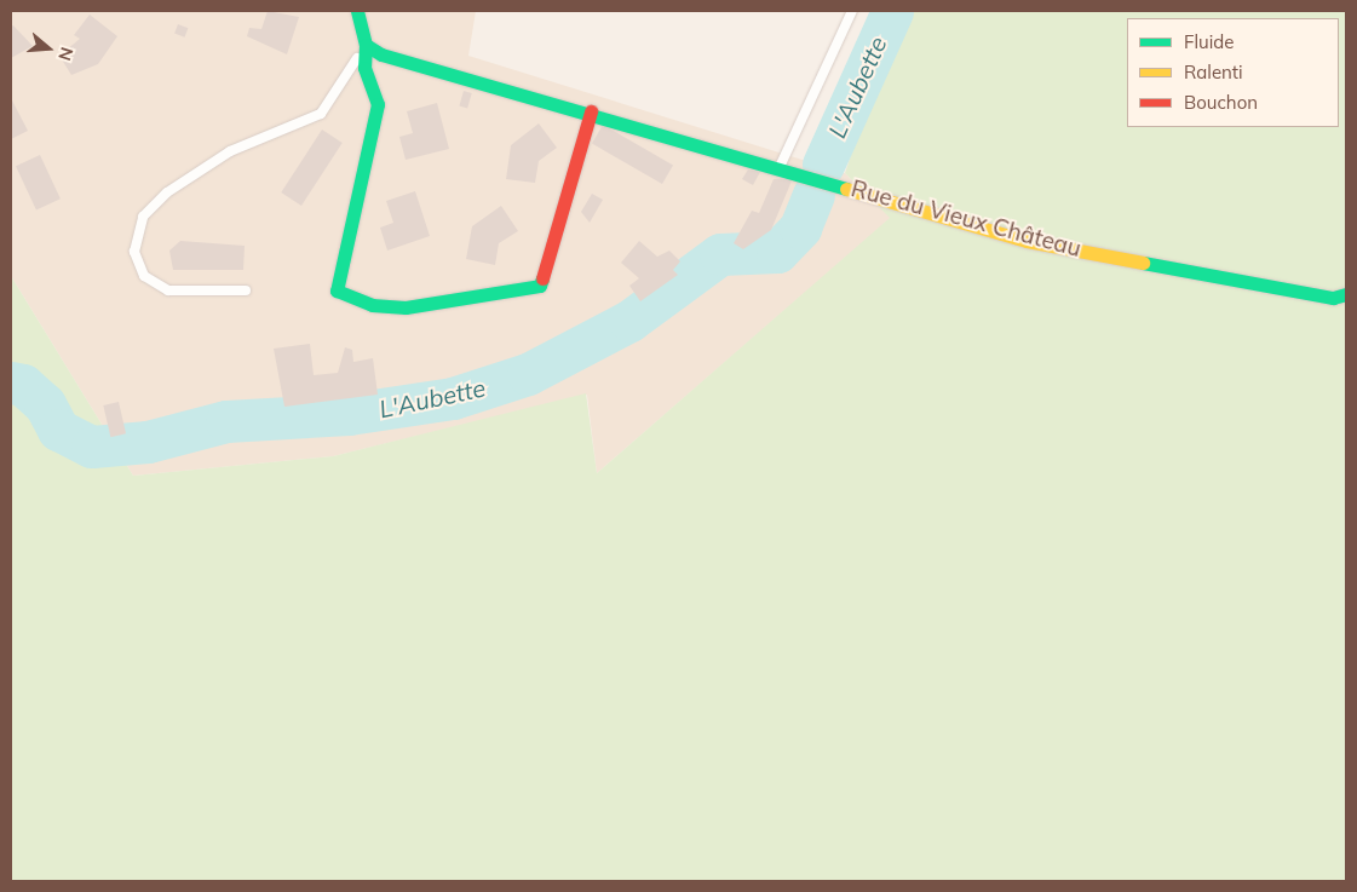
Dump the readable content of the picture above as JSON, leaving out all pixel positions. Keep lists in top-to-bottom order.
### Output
{
  "streets": {
    "street": ["Rue du Vieux Château"]
  },
  "water": ["L'Aubette"],
  "legend": ["Fluide", "Ralenti", "Bouchon"],
  "north": "right"
}
